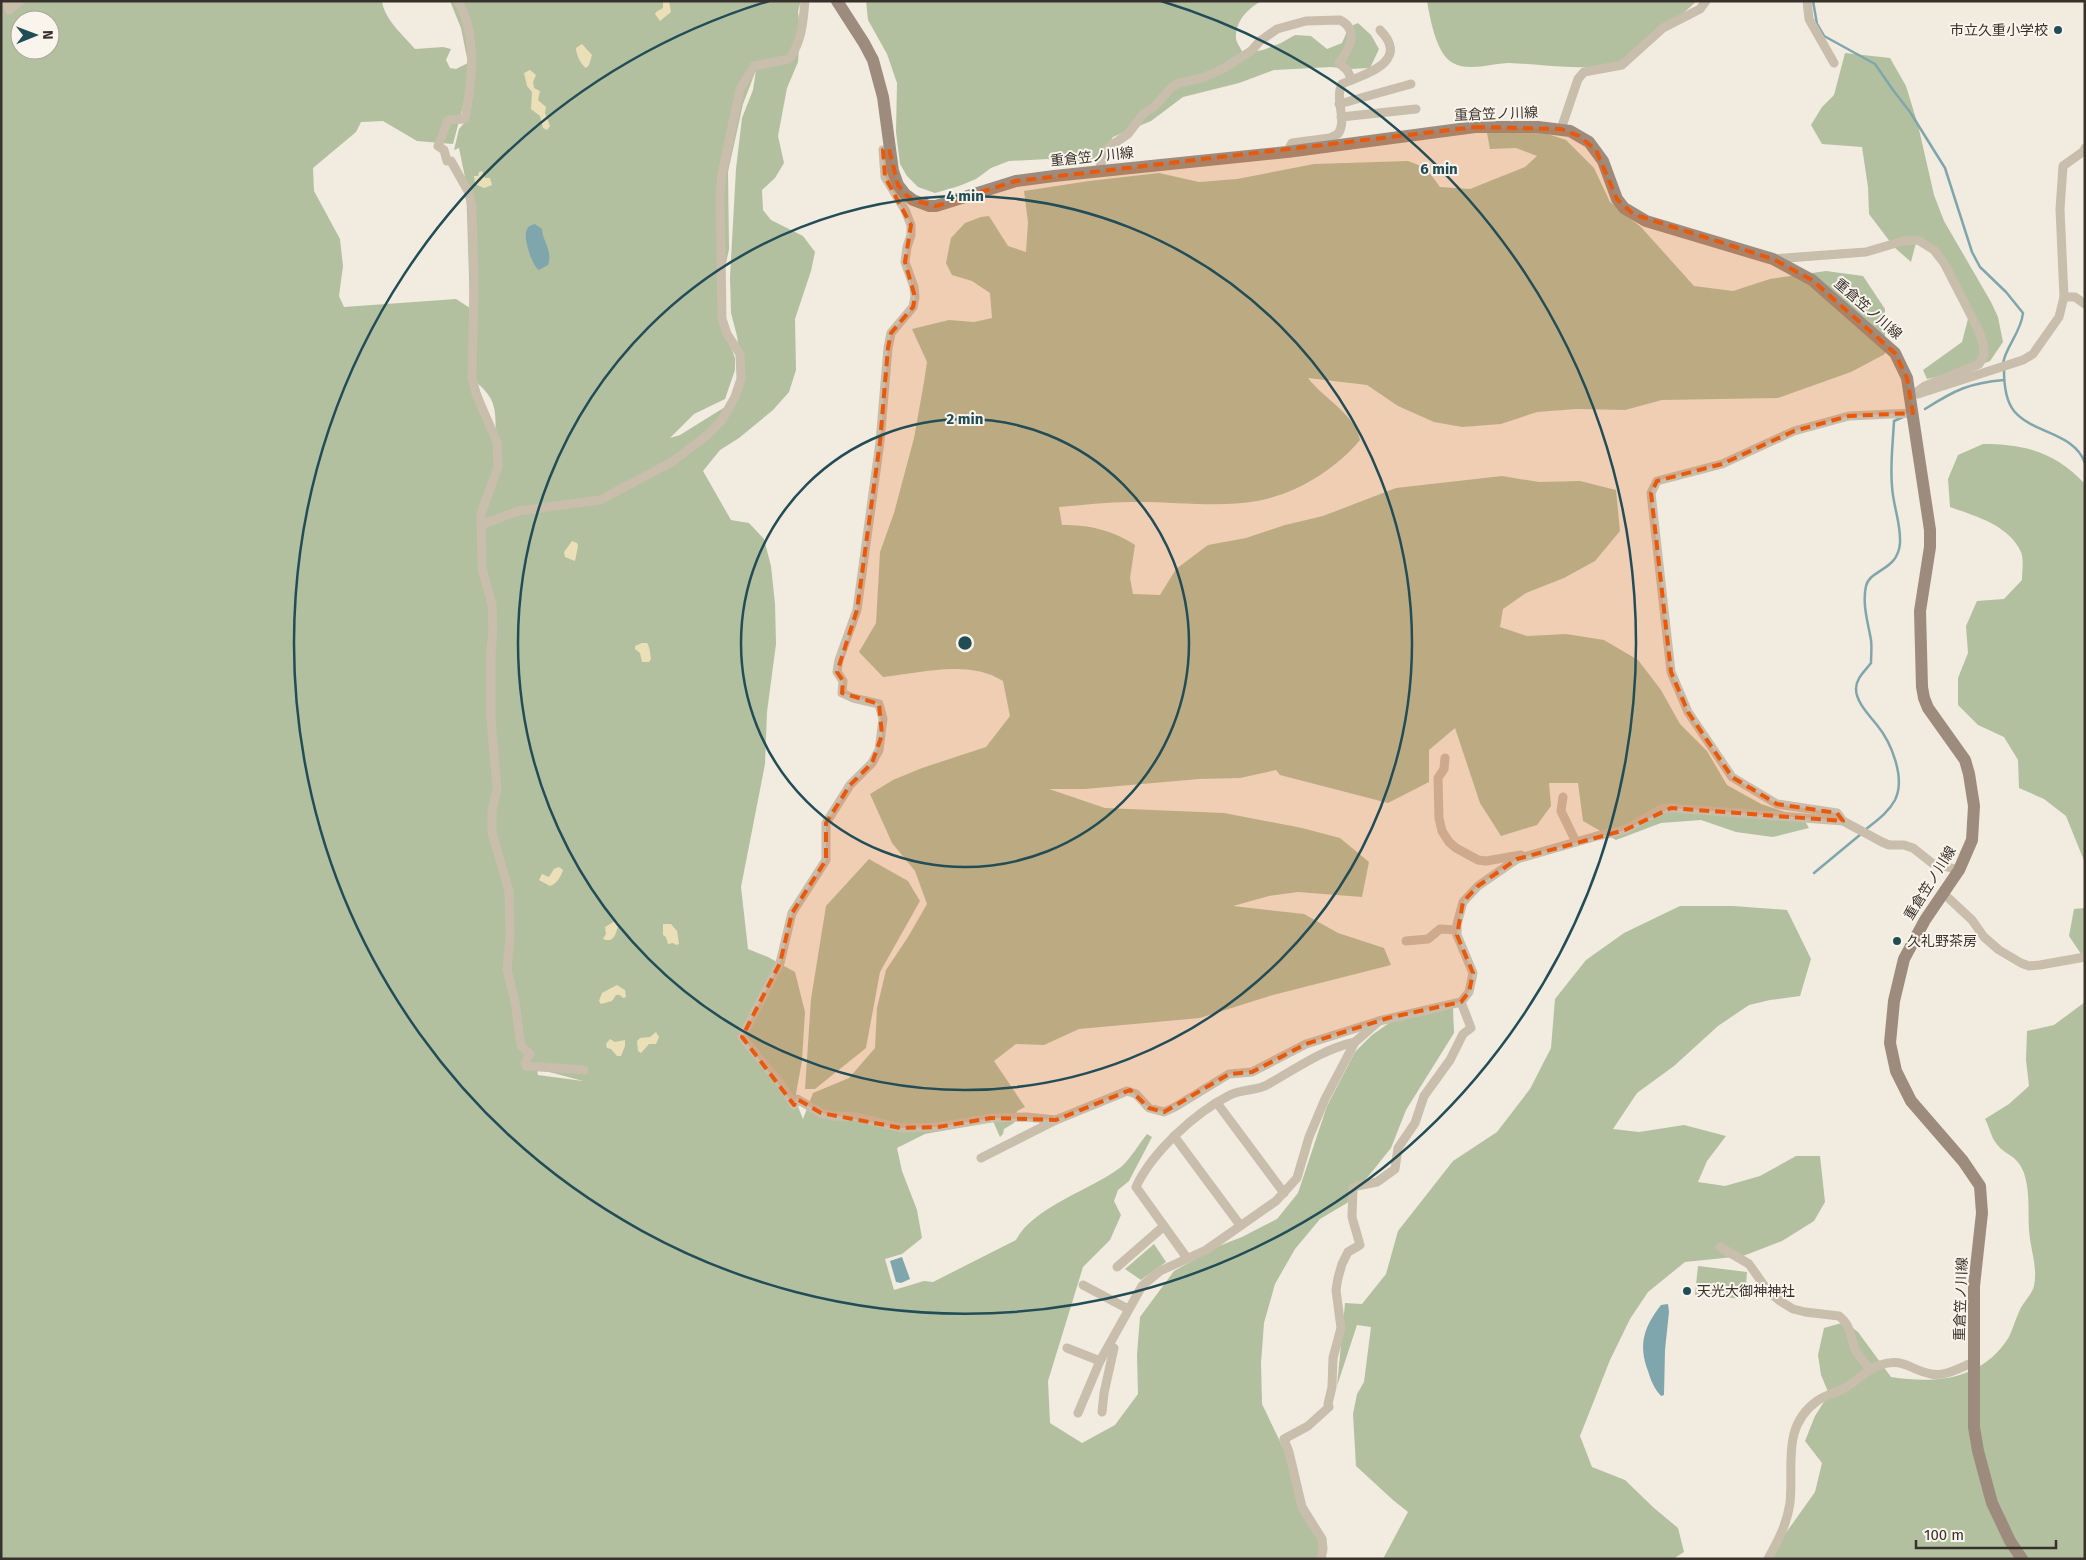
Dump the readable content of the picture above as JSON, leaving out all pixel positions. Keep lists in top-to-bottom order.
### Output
{
  "streets": {
    "main road": ["重倉笠ノ川線"]
  },
  "places": ["市立久重小学校", "久礼野茶房", "天光大御神神社"],
  "scale_bar": "100 m",
  "north": "right",
  "rings": ["6 min", "4 min", "2 min"]
}
